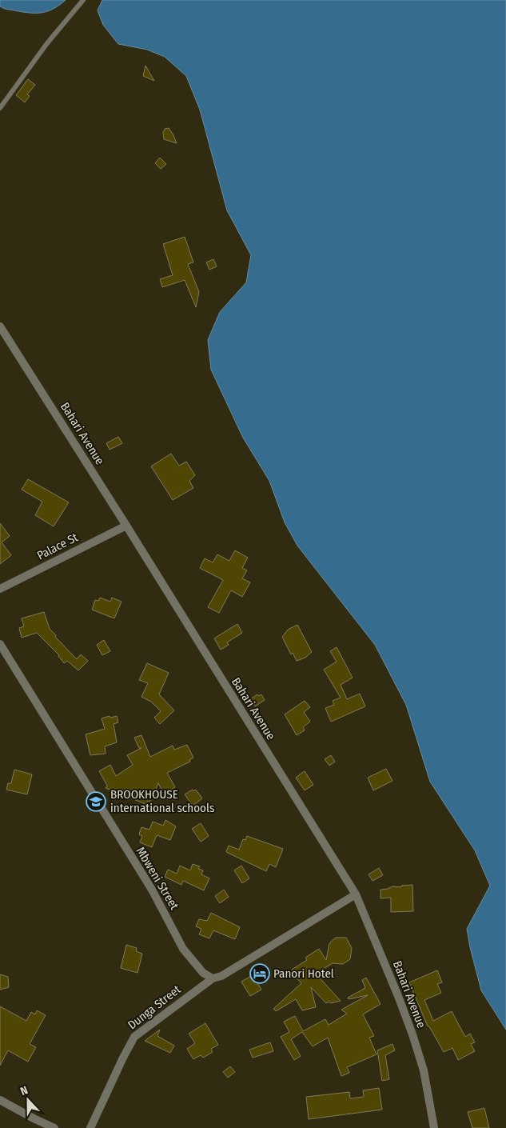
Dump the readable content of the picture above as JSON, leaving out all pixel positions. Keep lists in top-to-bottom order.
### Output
{
  "streets": {
    "street": [
      "Bahari Avenue",
      "Palace St",
      "Mbweni Street",
      "Dunga Street"
    ]
  },
  "crossings": [
    ["Bahari Avenue", "Palace St"],
    ["Mbweni Street", "Dunga Street"]
  ],
  "places": {
    "school or university": ["BROOKHOUSE international schools"],
    "hotel": ["Panori Hotel"]
  },
  "north": "top"
}
